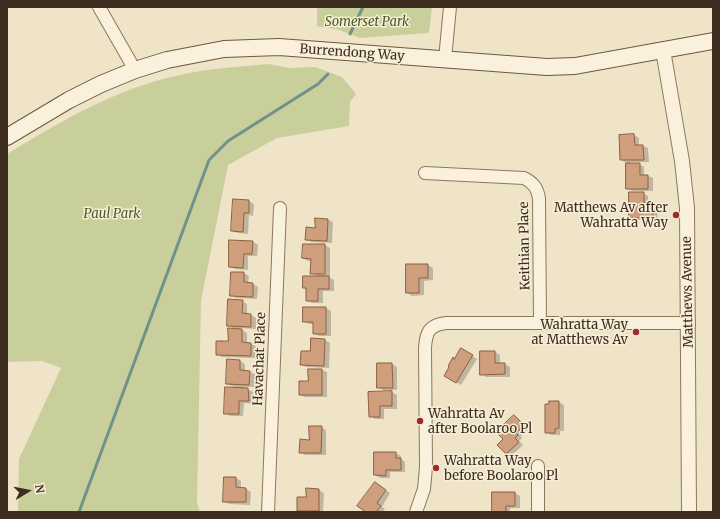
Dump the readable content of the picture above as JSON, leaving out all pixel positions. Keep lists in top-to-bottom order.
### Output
{
  "streets": {
    "main road": ["Burrendong Way"],
    "street": ["Keithian Place", "Matthews Avenue", "Havachat Place"]
  },
  "crossings": [
    ["Burrendong Way", "Matthews Avenue"]
  ],
  "parks": ["Somerset Park", "Paul Park"],
  "places": [
    "Matthews Av after Wahratta Way",
    "Wahratta Way at Matthews Av",
    "Wahratta Av after Boolaroo Pl",
    "Wahratta Way before Boolaroo Pl"
  ],
  "north": "right"
}
